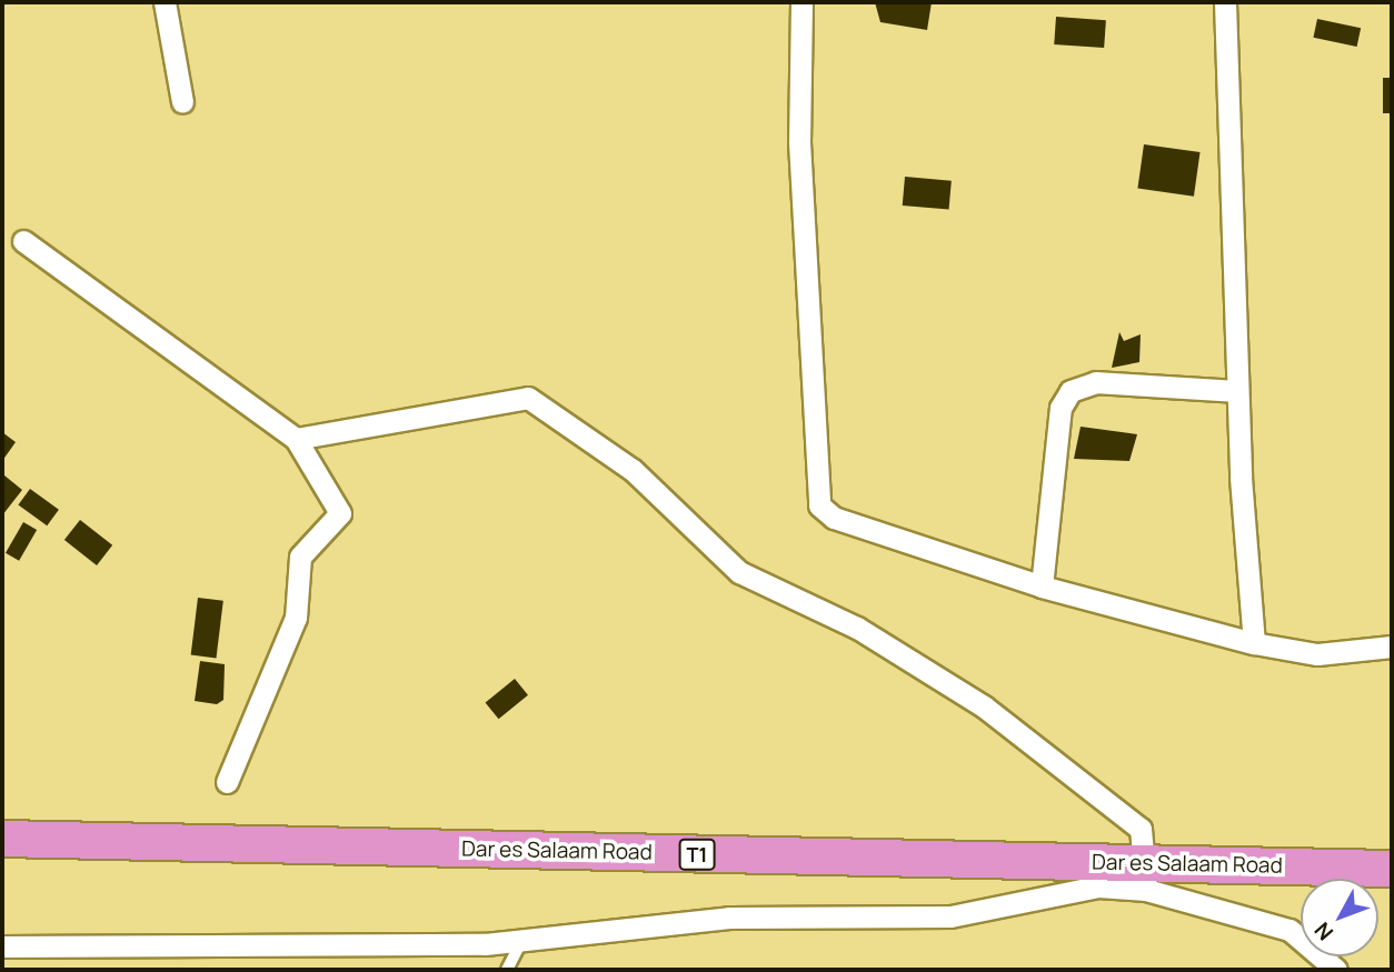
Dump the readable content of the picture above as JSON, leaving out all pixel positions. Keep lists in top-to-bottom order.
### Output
{
  "streets": {
    "highway": ["Dar es Salaam Road", "T1"]
  },
  "north": "bottom left"
}
